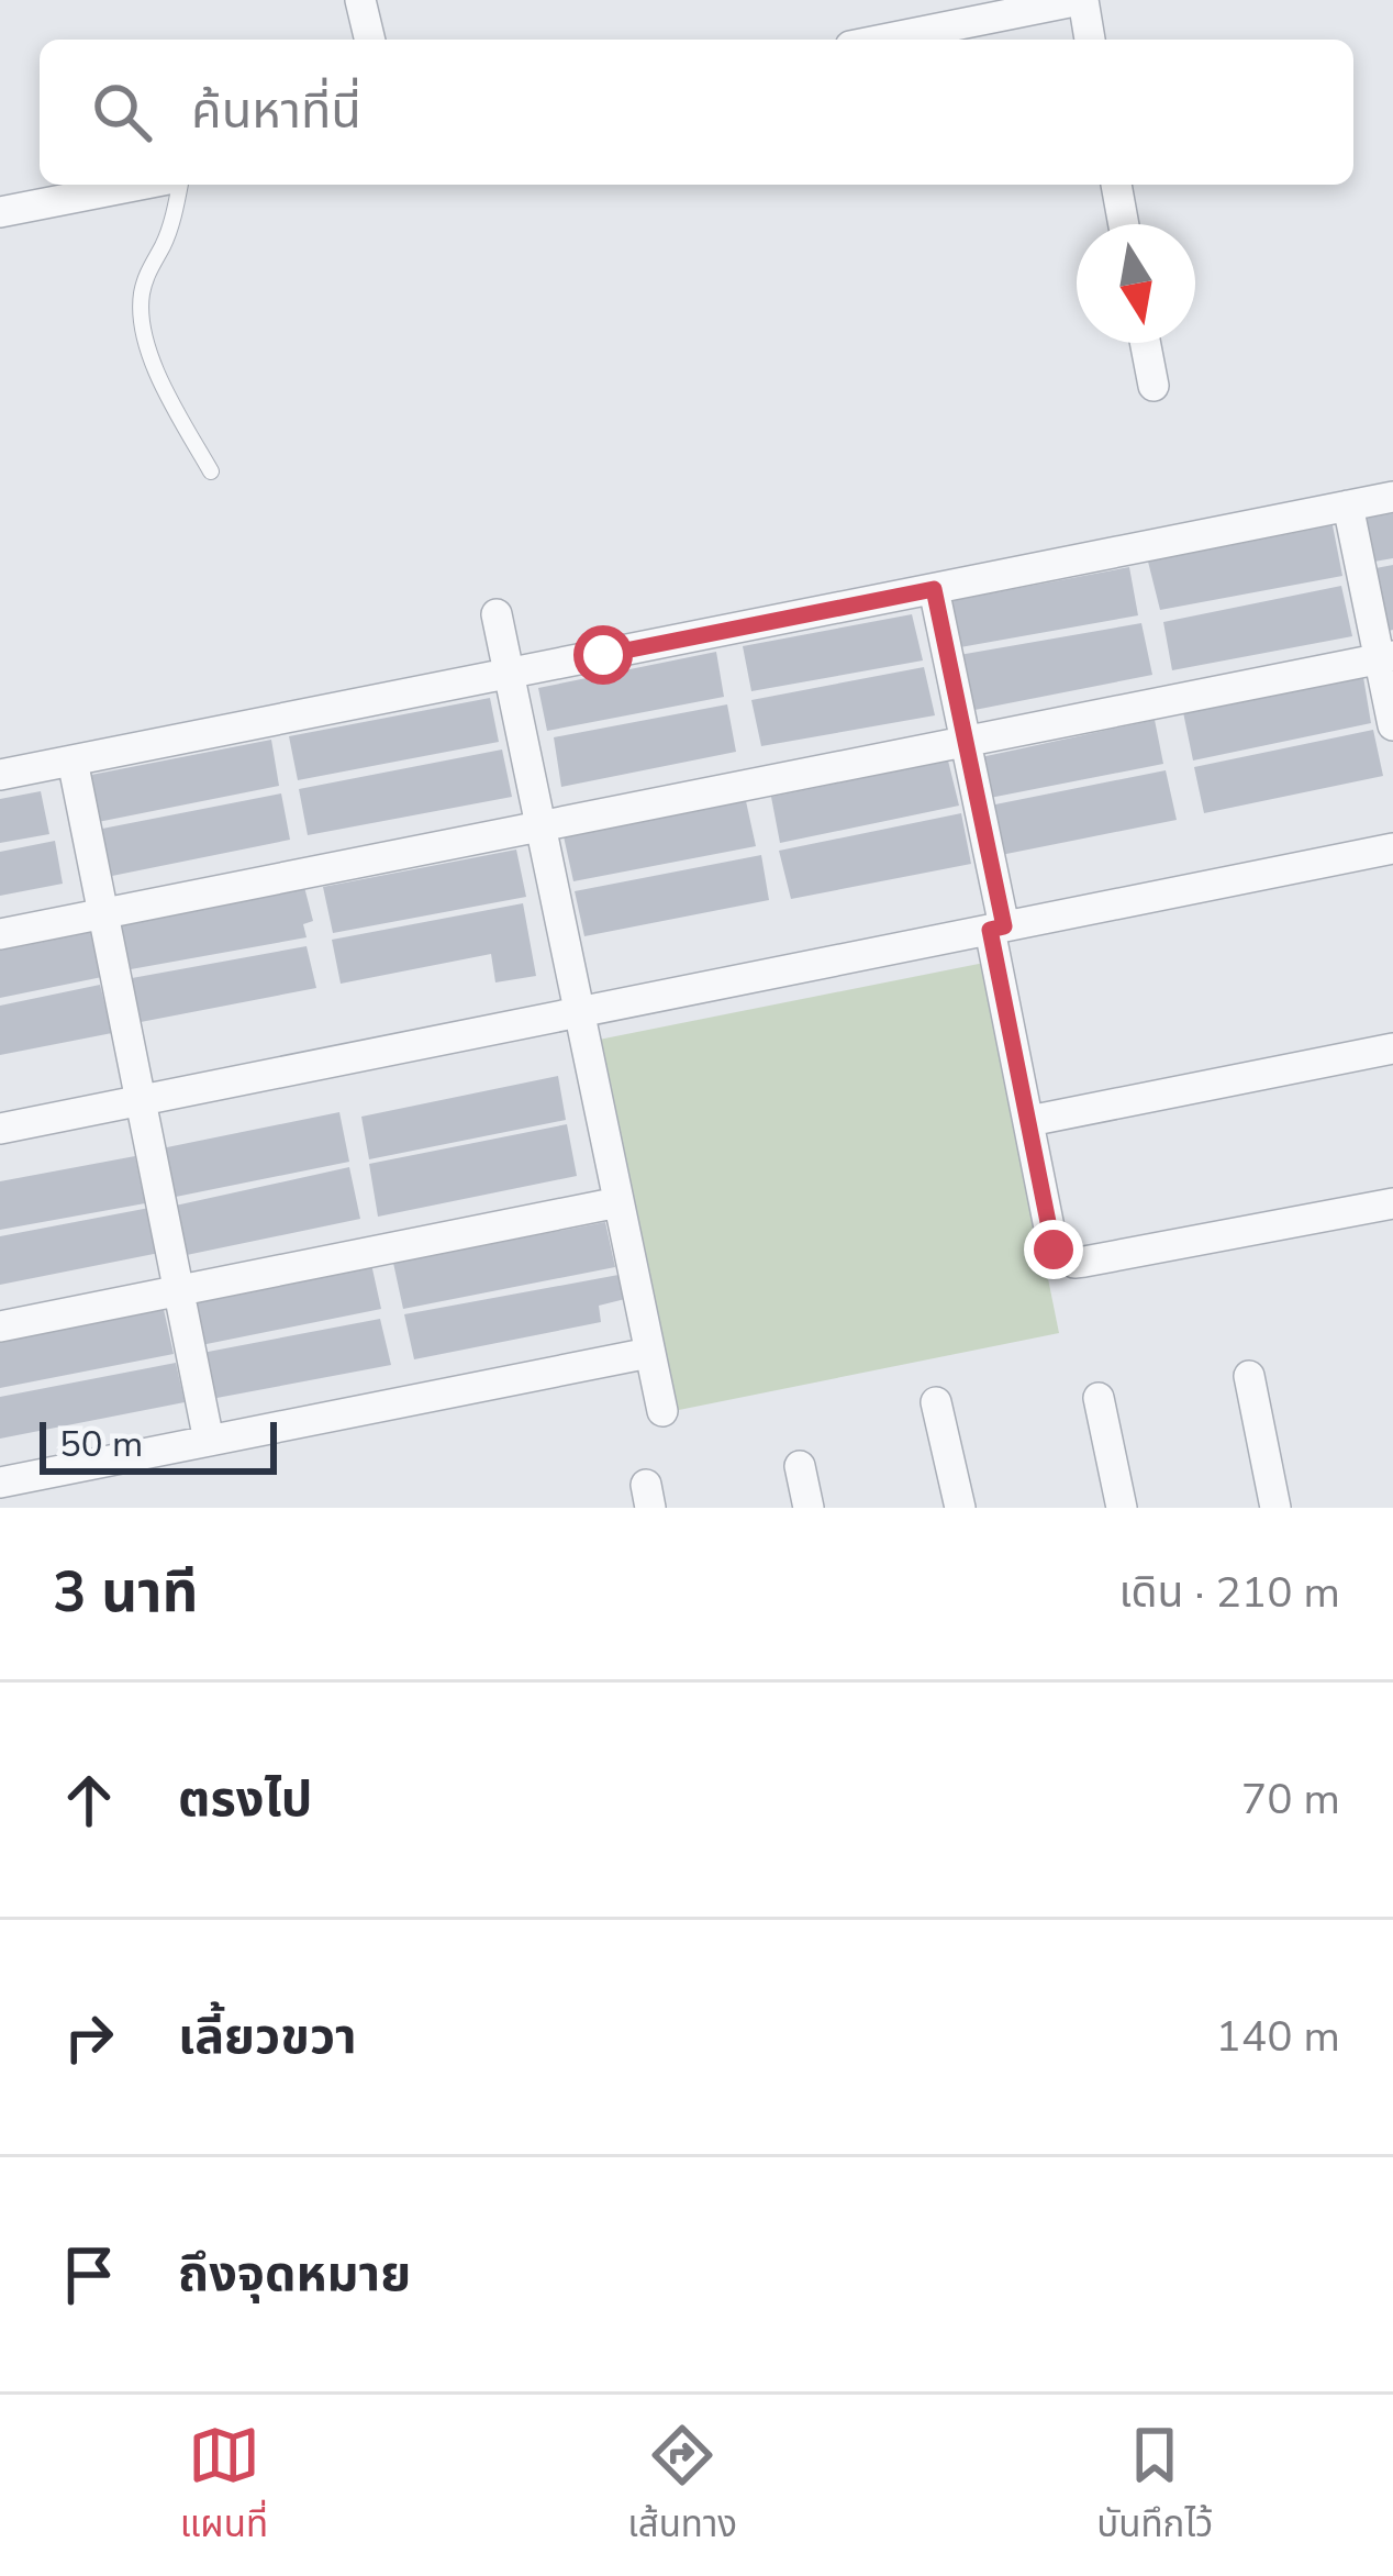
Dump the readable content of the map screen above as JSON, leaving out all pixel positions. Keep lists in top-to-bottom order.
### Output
{
  "scale_bar": "50 m",
  "north": "bottom",
  "page": {
    "search": "ค้นหาที่นี่",
    "scale": "50 m",
    "heading": ["3 นาที", "เดิน · 210 m"],
    "list": [
      ["ตรงไป", "70 m"],
      ["เลี้ยวขวา", "140 m"],
      "ถึงจุดหมาย"
    ],
    "nav": ["แผนที่", "เส้นทาง", "บันทึกไว้"]
  }
}
